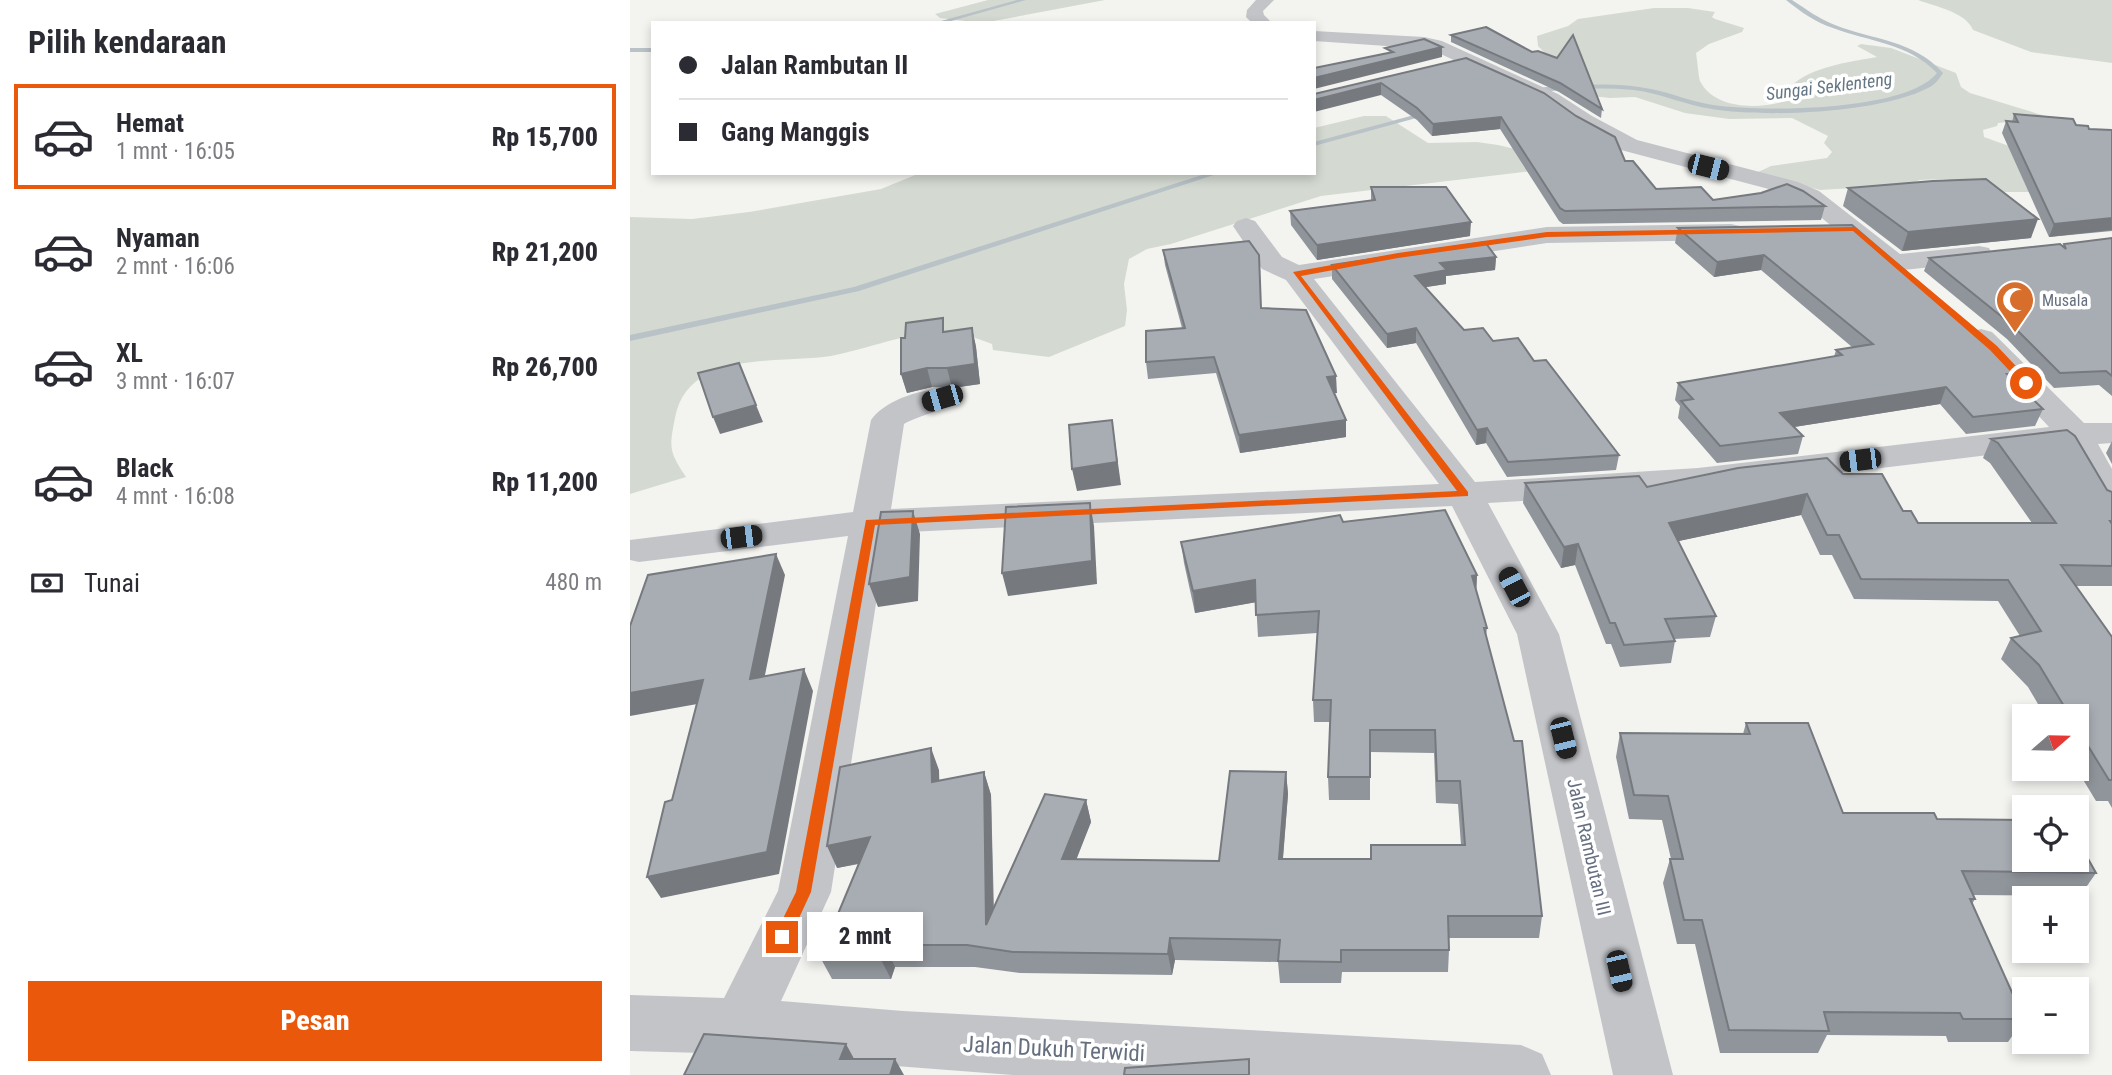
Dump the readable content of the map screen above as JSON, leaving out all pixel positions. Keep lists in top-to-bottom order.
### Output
{
  "streets": {
    "street": ["Jalan Rambutan III", "Jalan Dukuh Terwidi"]
  },
  "water": ["Sungai Seklenteng"],
  "places": {
    "mosque": ["Musala"]
  },
  "north": "right",
  "page": {
    "heading": "Pilih kendaraan",
    "banner": ["Jalan Rambutan II", "Gang Manggis"],
    "list": [
      {
        "name": "Hemat",
        "note": "1 mnt · 16:05",
        "value": "Rp 15,700"
      },
      {
        "name": "Nyaman",
        "note": "2 mnt · 16:06",
        "value": "Rp 21,200"
      },
      {
        "name": "XL",
        "note": "3 mnt · 16:07",
        "value": "Rp 26,700"
      },
      {
        "name": "Black",
        "note": "4 mnt · 16:08",
        "value": "Rp 11,200"
      }
    ],
    "pay": ["Tunai", "480 m"],
    "map_buttons": ["+", "−"],
    "bubble": "2 mnt",
    "buttons": "Pesan"
  }
}
